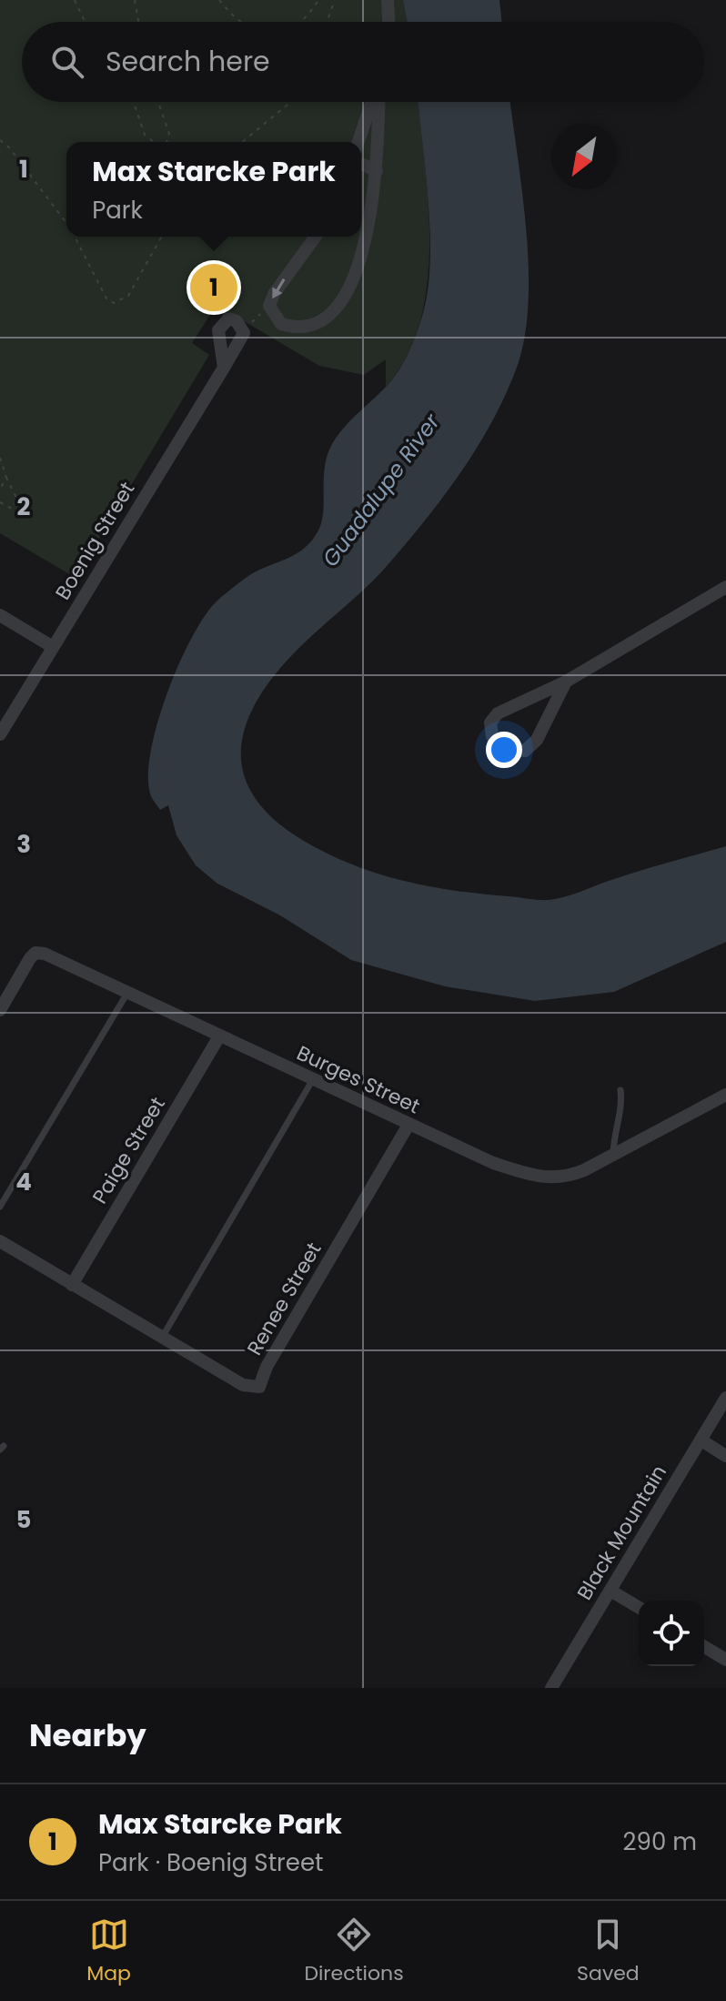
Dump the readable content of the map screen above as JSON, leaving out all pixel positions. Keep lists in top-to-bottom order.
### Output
{
  "streets": {
    "street": [
      "Boenig Street",
      "Burges Street",
      "Paige Street",
      "Renee Street",
      "Black Mountain"
    ]
  },
  "crossings": [
    ["Burges Street", "Paige Street"],
    ["Burges Street", "Renee Street"],
    ["Paige Street", "Renee Street"]
  ],
  "water": ["Guadalupe River"],
  "north": "bottom left",
  "page": {
    "search": "Search here",
    "popup": ["Max Starcke Park", "Park"],
    "pins": "1",
    "heading": "Nearby",
    "list": [
      {
        "mark": "1",
        "name": "Max Starcke Park",
        "note": "Park · Boenig Street",
        "value": "290 m"
      }
    ],
    "nav": ["Map", "Directions", "Saved"]
  },
  "grid": {
    "rows": [
      "1",
      "2",
      "3",
      "4",
      "5"
    ]
  }
}
